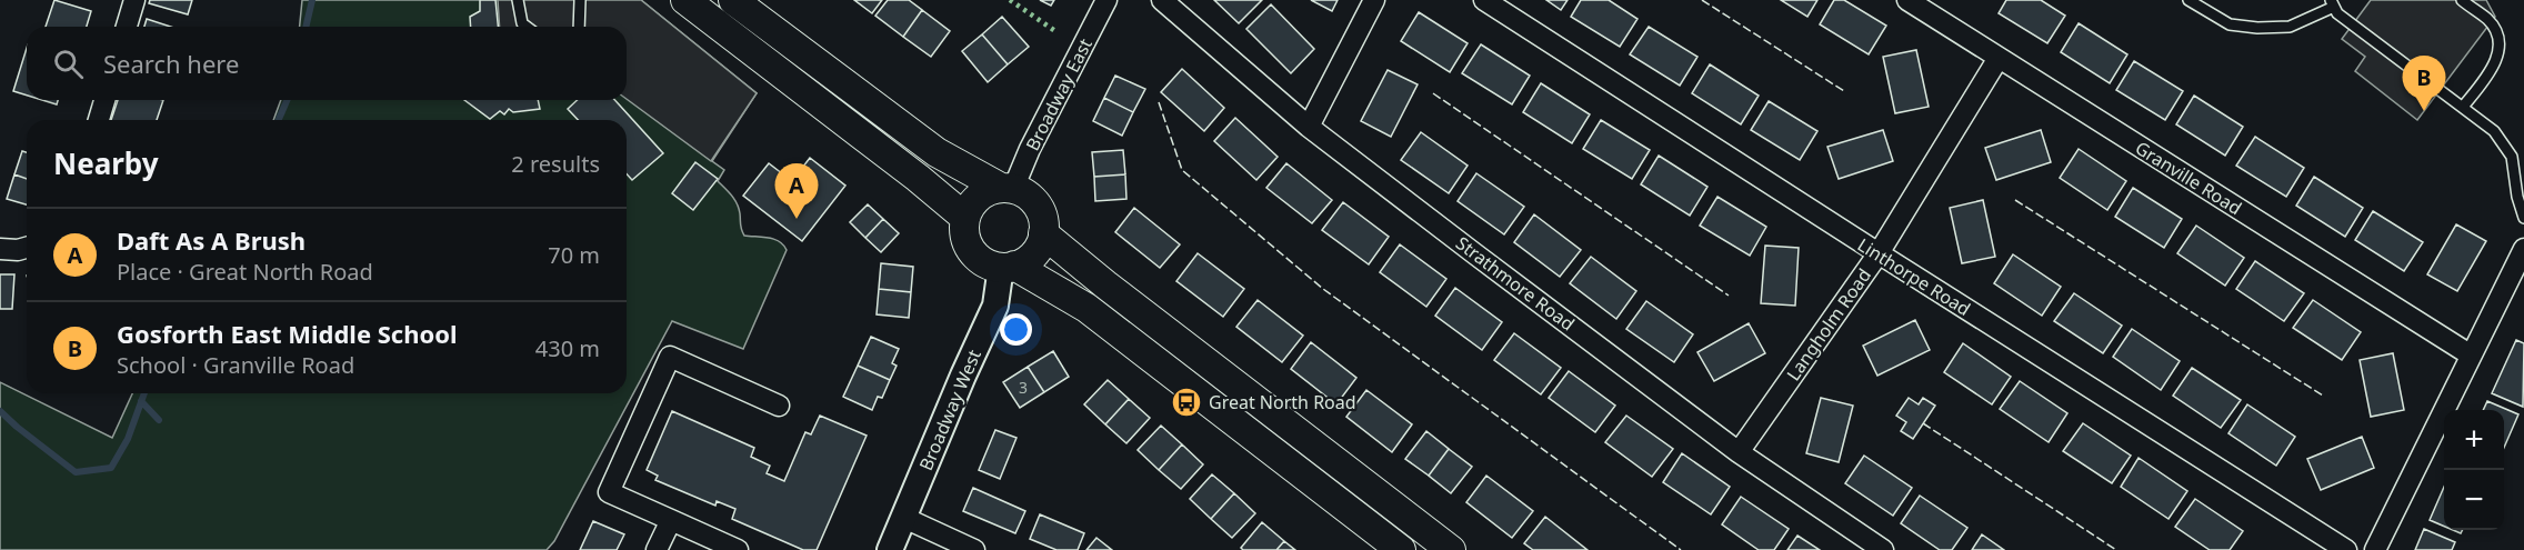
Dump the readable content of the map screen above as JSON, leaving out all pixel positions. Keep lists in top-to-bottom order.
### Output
{
  "streets": {
    "street": [
      "Broadway East",
      "Granville Road",
      "Linthorpe Road",
      "Strathmore Road",
      "Langholm Road",
      "Broadway West"
    ]
  },
  "crossings": [
    ["Broadway East", "Broadway West"],
    ["Granville Road", "Langholm Road"],
    ["Linthorpe Road", "Langholm Road"],
    ["Strathmore Road", "Langholm Road"]
  ],
  "places": {
    "bus stop": ["Great North Road"]
  },
  "house_numbers": ["3"],
  "page": {
    "search": "Search here",
    "pins": ["B", "A"],
    "heading": ["Nearby", "2 results"],
    "list": [
      {
        "mark": "A",
        "name": "Daft As A Brush",
        "note": "Place · Great North Road",
        "value": "70 m"
      },
      {
        "mark": "B",
        "name": "Gosforth East Middle School",
        "note": "School · Granville Road",
        "value": "430 m"
      }
    ],
    "map_buttons": ["+", "−"]
  }
}
